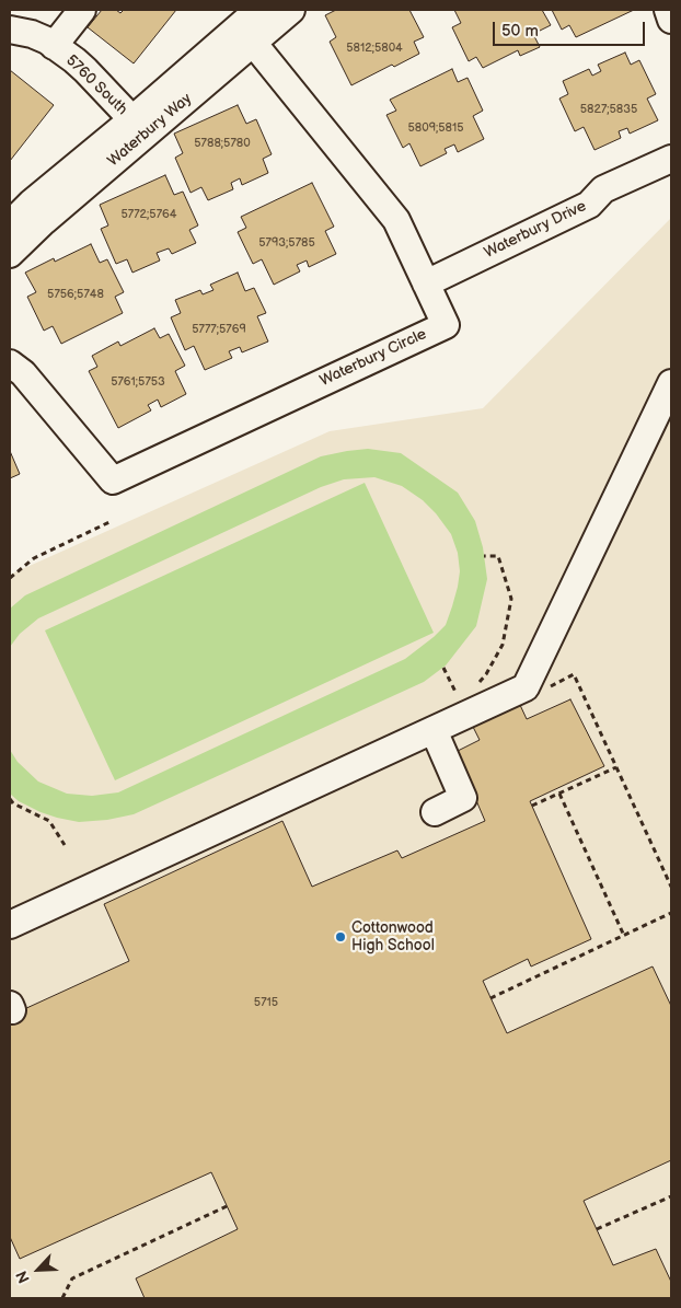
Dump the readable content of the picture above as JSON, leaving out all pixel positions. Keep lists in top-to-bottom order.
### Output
{
  "streets": {
    "street": [
      "5760 South",
      "Waterbury Way",
      "Waterbury Drive",
      "Waterbury Circle"
    ]
  },
  "crossings": [
    ["5760 South", "Waterbury Way"],
    ["Waterbury Way", "Waterbury Circle"],
    ["Waterbury Drive", "Waterbury Circle"]
  ],
  "places": ["Cottonwood High School"],
  "house_numbers": [
    "5812;5804",
    "5827;5835",
    "5809;5815",
    "5788;5780",
    "5772;5764",
    "5793;5785",
    "5756;5748",
    "5777;5769",
    "5761;5753",
    "5715"
  ],
  "scale_bar": "50 m",
  "north": "bottom left"
}
